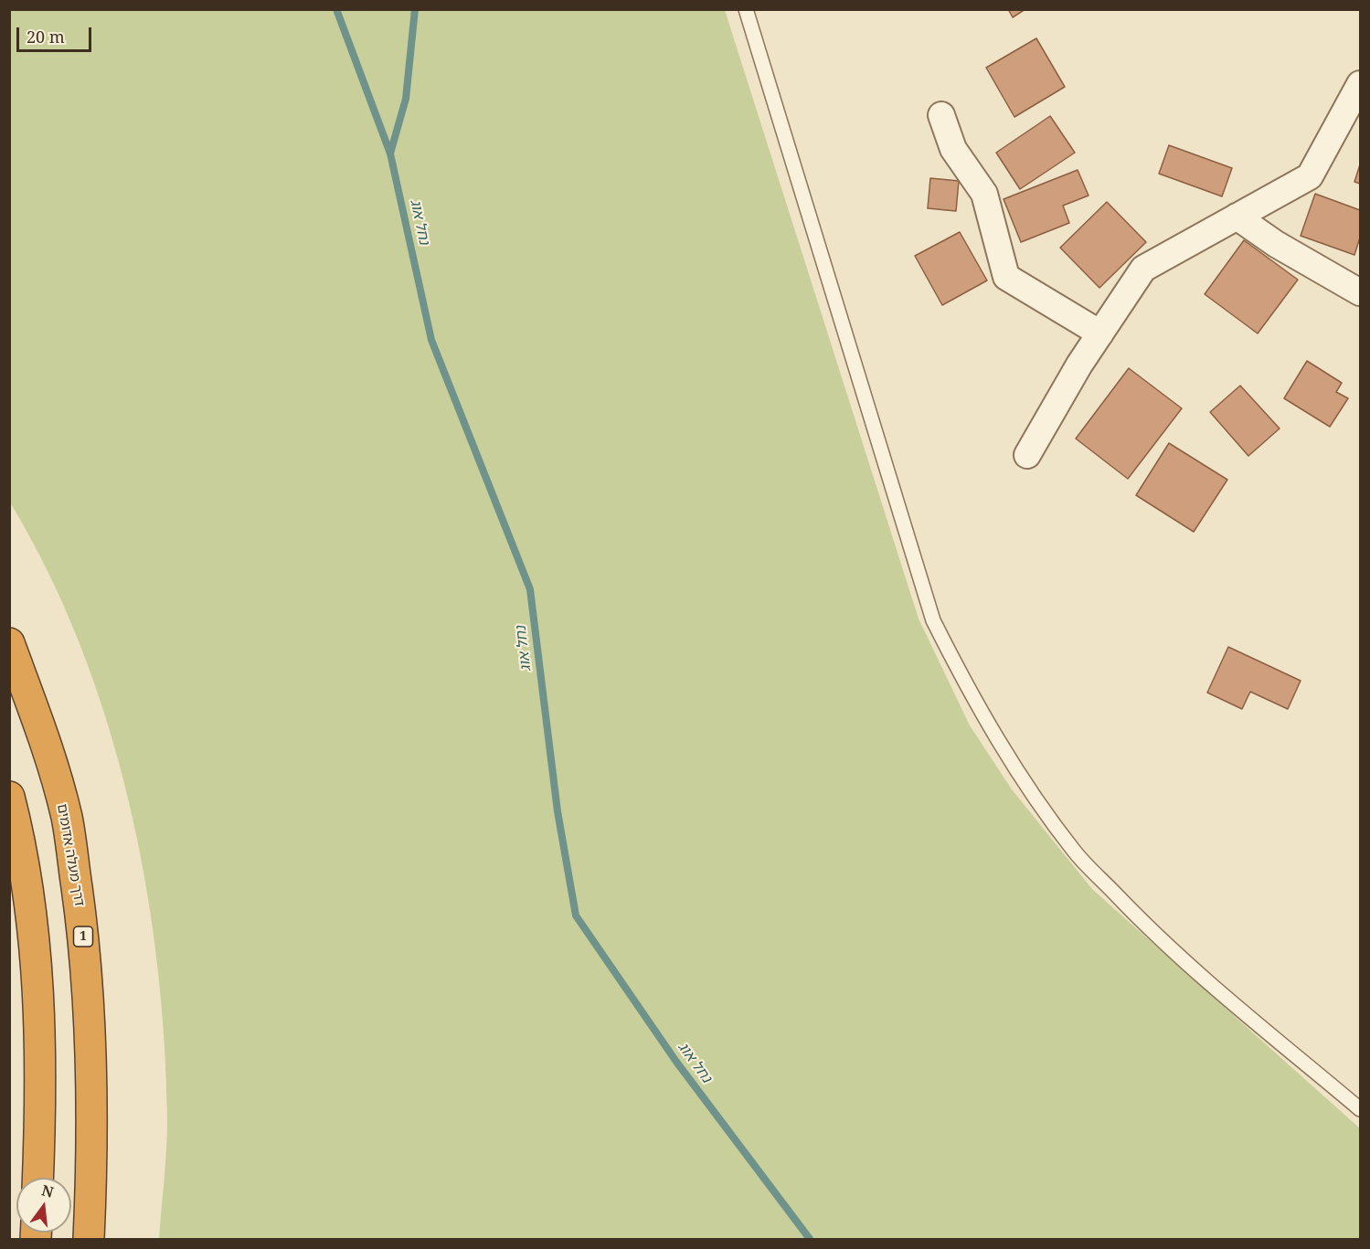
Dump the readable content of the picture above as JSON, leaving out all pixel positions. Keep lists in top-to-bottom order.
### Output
{
  "streets": {
    "highway": ["דרך מעלה אדומים", "1"]
  },
  "water": ["נחל אוג"],
  "scale_bar": "20 m",
  "north": "top"
}
